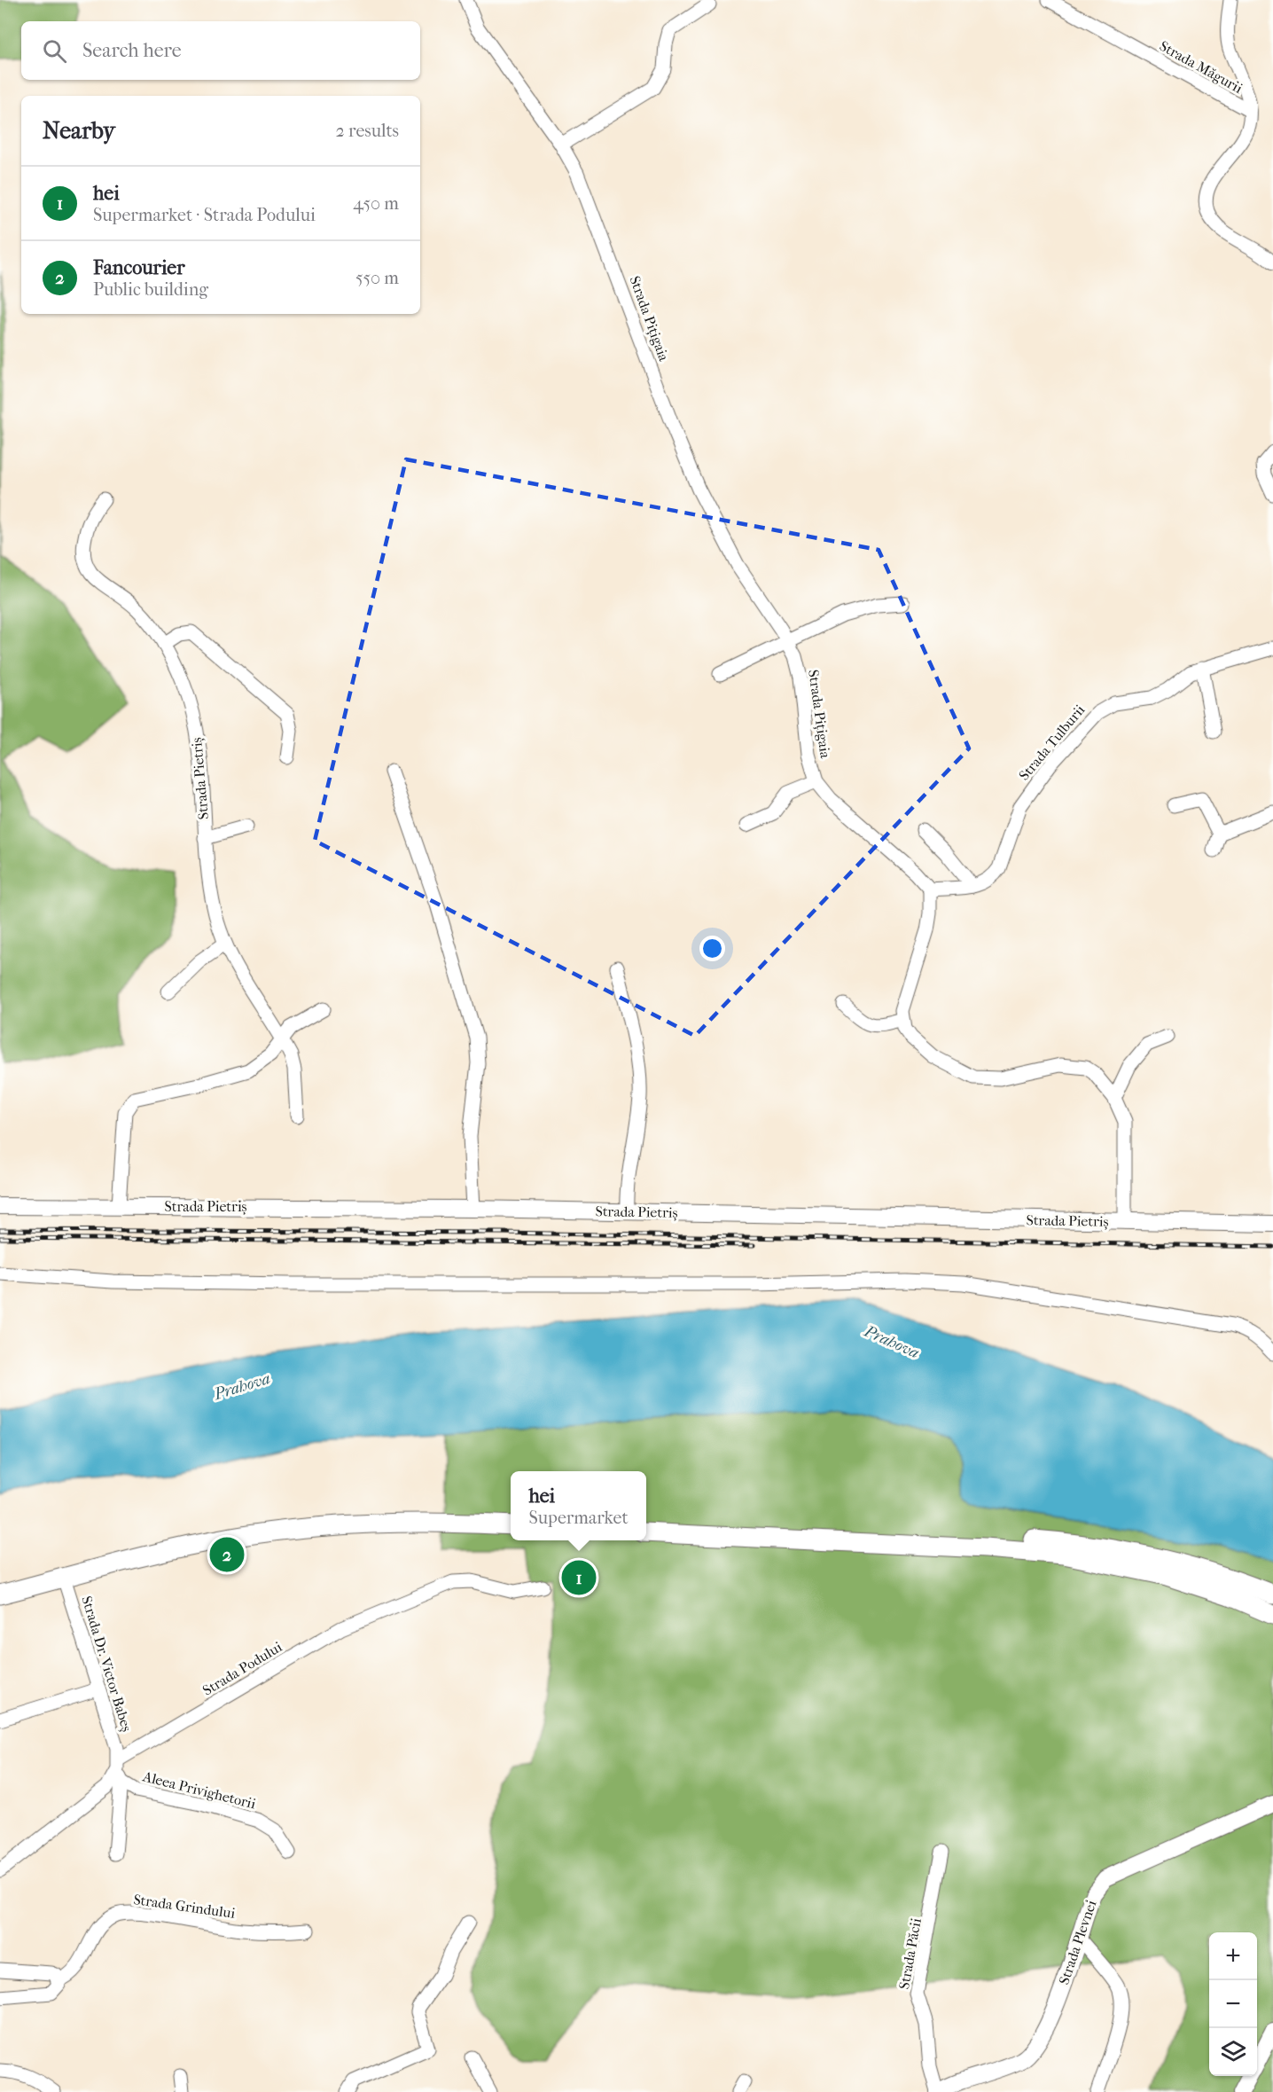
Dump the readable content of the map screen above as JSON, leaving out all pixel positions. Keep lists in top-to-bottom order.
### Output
{
  "streets": {
    "main road": ["Strada Pietriș", "Strada Plevnei"],
    "street": [
      "Strada Măgurii",
      "Strada Pițigaia",
      "Strada Tulburii",
      "Strada Dr. Victor Babeș",
      "Strada Podului",
      "Aleea Privighetorii",
      "Strada Grindului",
      "Strada Păcii"
    ]
  },
  "crossings": [
    ["Strada Pițigaia", "Strada Tulburii"],
    ["Strada Dr. Victor Babeș", "Strada Podului"],
    ["Strada Dr. Victor Babeș", "Aleea Privighetorii"],
    ["Strada Podului", "Aleea Privighetorii"],
    ["Strada Plevnei", "Strada Păcii"]
  ],
  "water": ["Prahova"],
  "page": {
    "search": "Search here",
    "heading": ["Nearby", "2 results"],
    "list": [
      {
        "mark": "1",
        "name": "hei",
        "note": "Supermarket · Strada Podului",
        "value": "450 m"
      },
      {
        "mark": "2",
        "name": "Fancourier",
        "note": "Public building",
        "value": "550 m"
      }
    ],
    "popup": ["hei", "Supermarket"],
    "pins": ["2", "1"],
    "map_buttons": ["+", "−"]
  }
}
